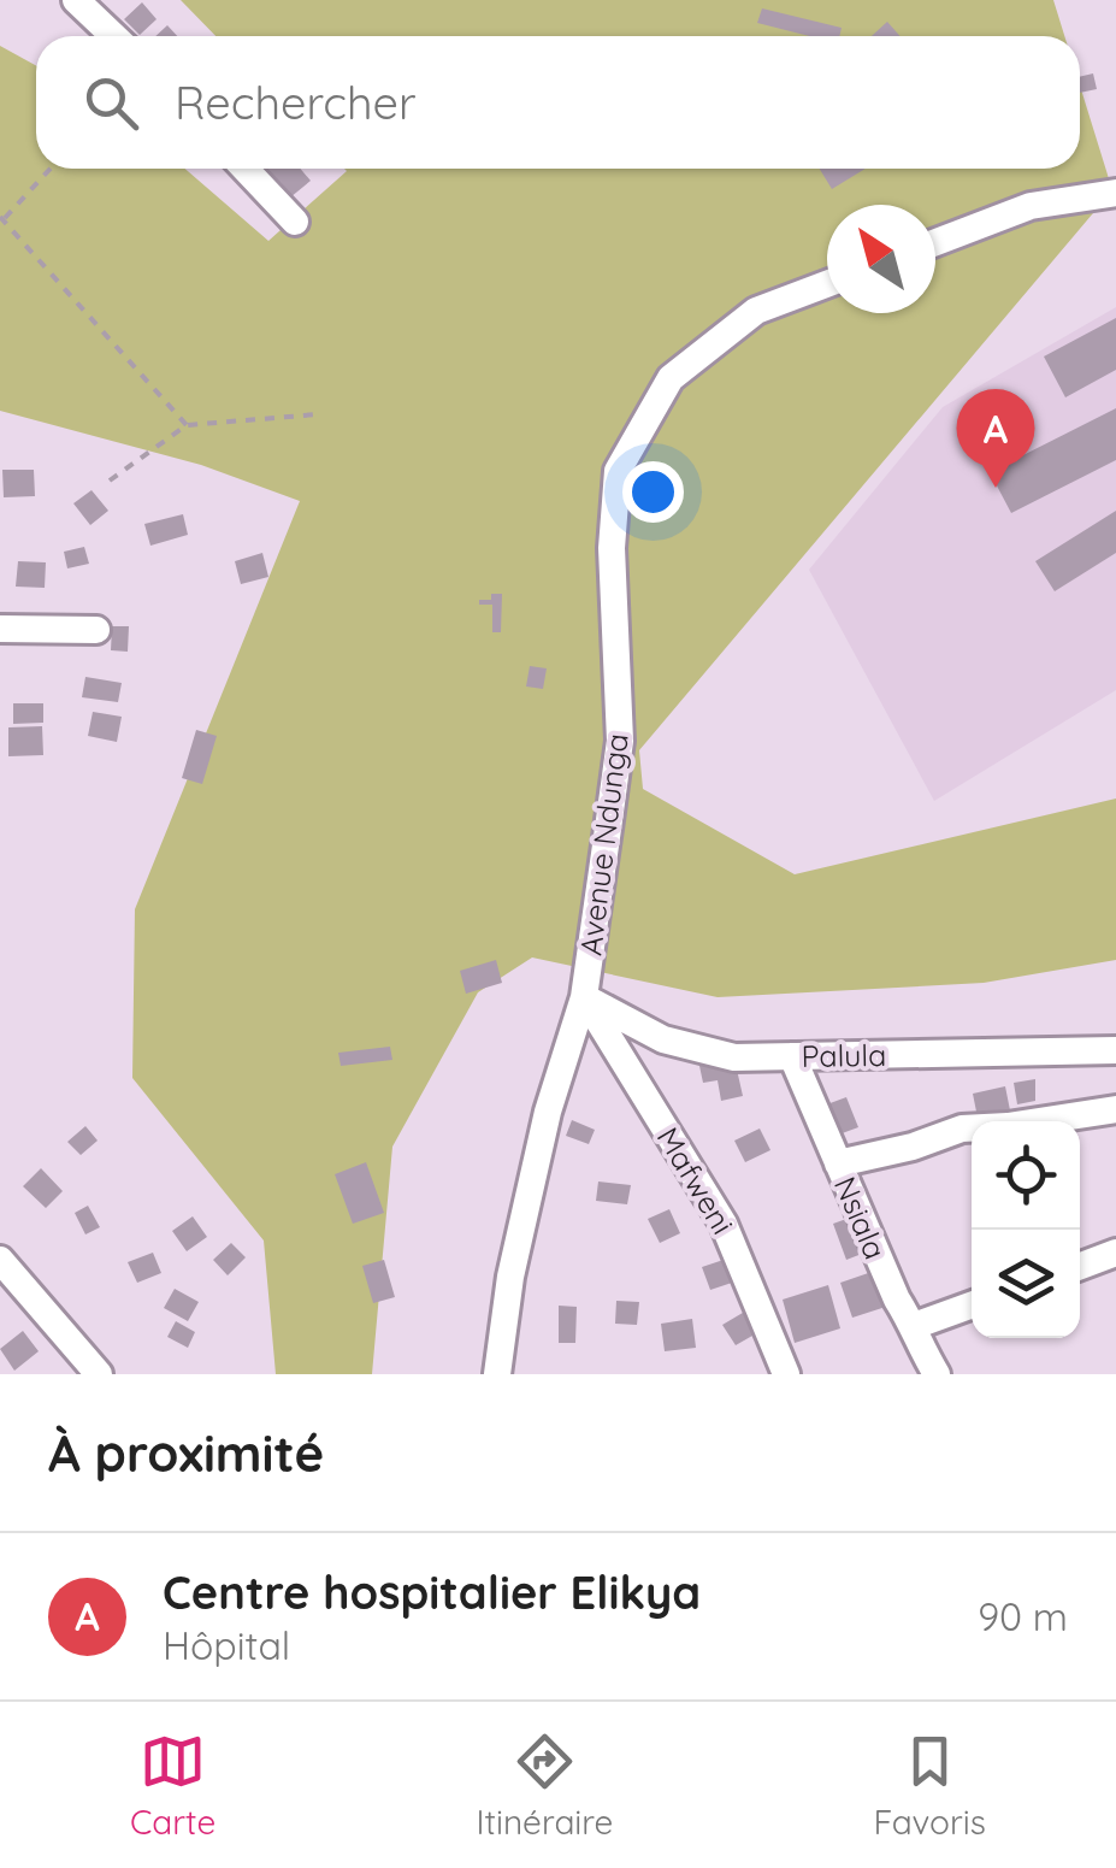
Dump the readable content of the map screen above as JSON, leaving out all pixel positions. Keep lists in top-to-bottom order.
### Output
{
  "streets": {
    "street": [
      "Avenue Ndunga",
      "Palula",
      "Mafweni",
      "Nsiala"
    ]
  },
  "crossings": [
    ["Avenue Ndunga", "Palula"],
    ["Avenue Ndunga", "Mafweni"],
    ["Palula", "Mafweni"],
    ["Palula", "Nsiala"]
  ],
  "north": "top left",
  "page": {
    "search": "Rechercher",
    "pins": "A",
    "heading": "À proximité",
    "list": [
      {
        "mark": "A",
        "name": "Centre hospitalier Elikya",
        "note": "Hôpital",
        "value": "90 m"
      }
    ],
    "nav": ["Carte", "Itinéraire", "Favoris"]
  }
}
